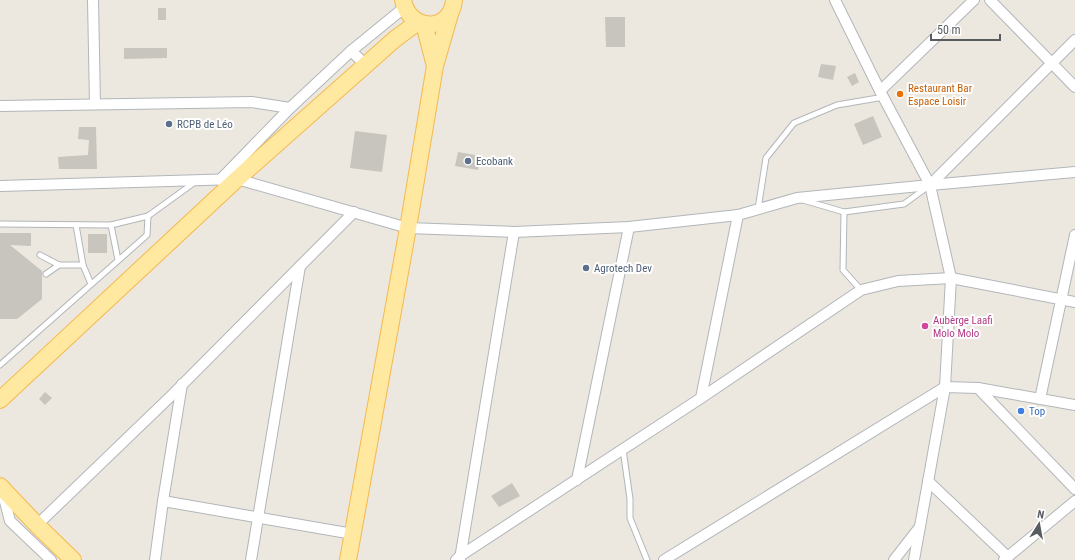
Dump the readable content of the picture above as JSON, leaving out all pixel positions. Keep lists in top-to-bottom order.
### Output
{
  "places": [
    "Restaurant Bar Espace Loisir",
    "RCPB de Léo",
    "Ecobank",
    "Agrotech Dev",
    "Aubèrge Laafi Molo Molo",
    "Top"
  ],
  "scale_bar": "50 m",
  "north": "top"
}
